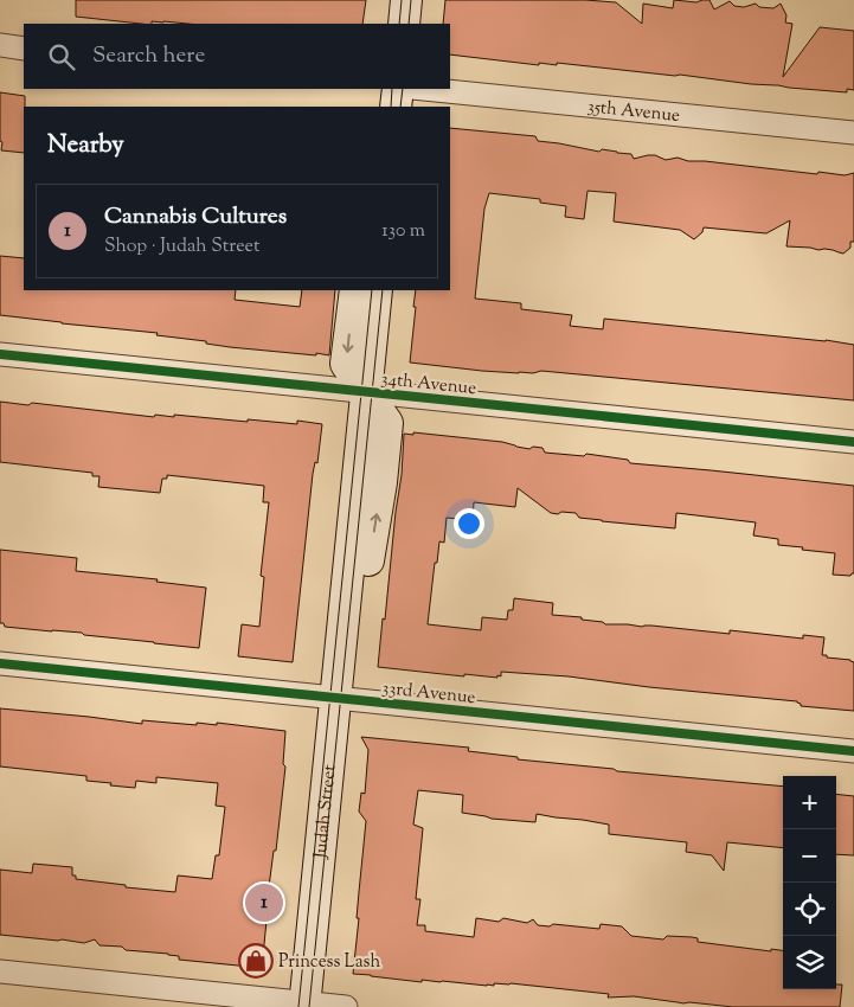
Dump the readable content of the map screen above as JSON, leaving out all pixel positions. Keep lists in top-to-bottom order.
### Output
{
  "streets": {
    "street": [
      "35th Avenue",
      "34th Avenue",
      "33rd Avenue",
      "Judah Street"
    ]
  },
  "crossings": [
    ["34th Avenue", "Judah Street"],
    ["33rd Avenue", "Judah Street"]
  ],
  "places": {
    "shop": ["Princess Lash"]
  },
  "page": {
    "search": "Search here",
    "heading": "Nearby",
    "list": [
      {
        "mark": "1",
        "name": "Cannabis Cultures",
        "note": "Shop · Judah Street",
        "value": "130 m"
      }
    ],
    "map_buttons": ["+", "−"],
    "pins": "1"
  }
}
